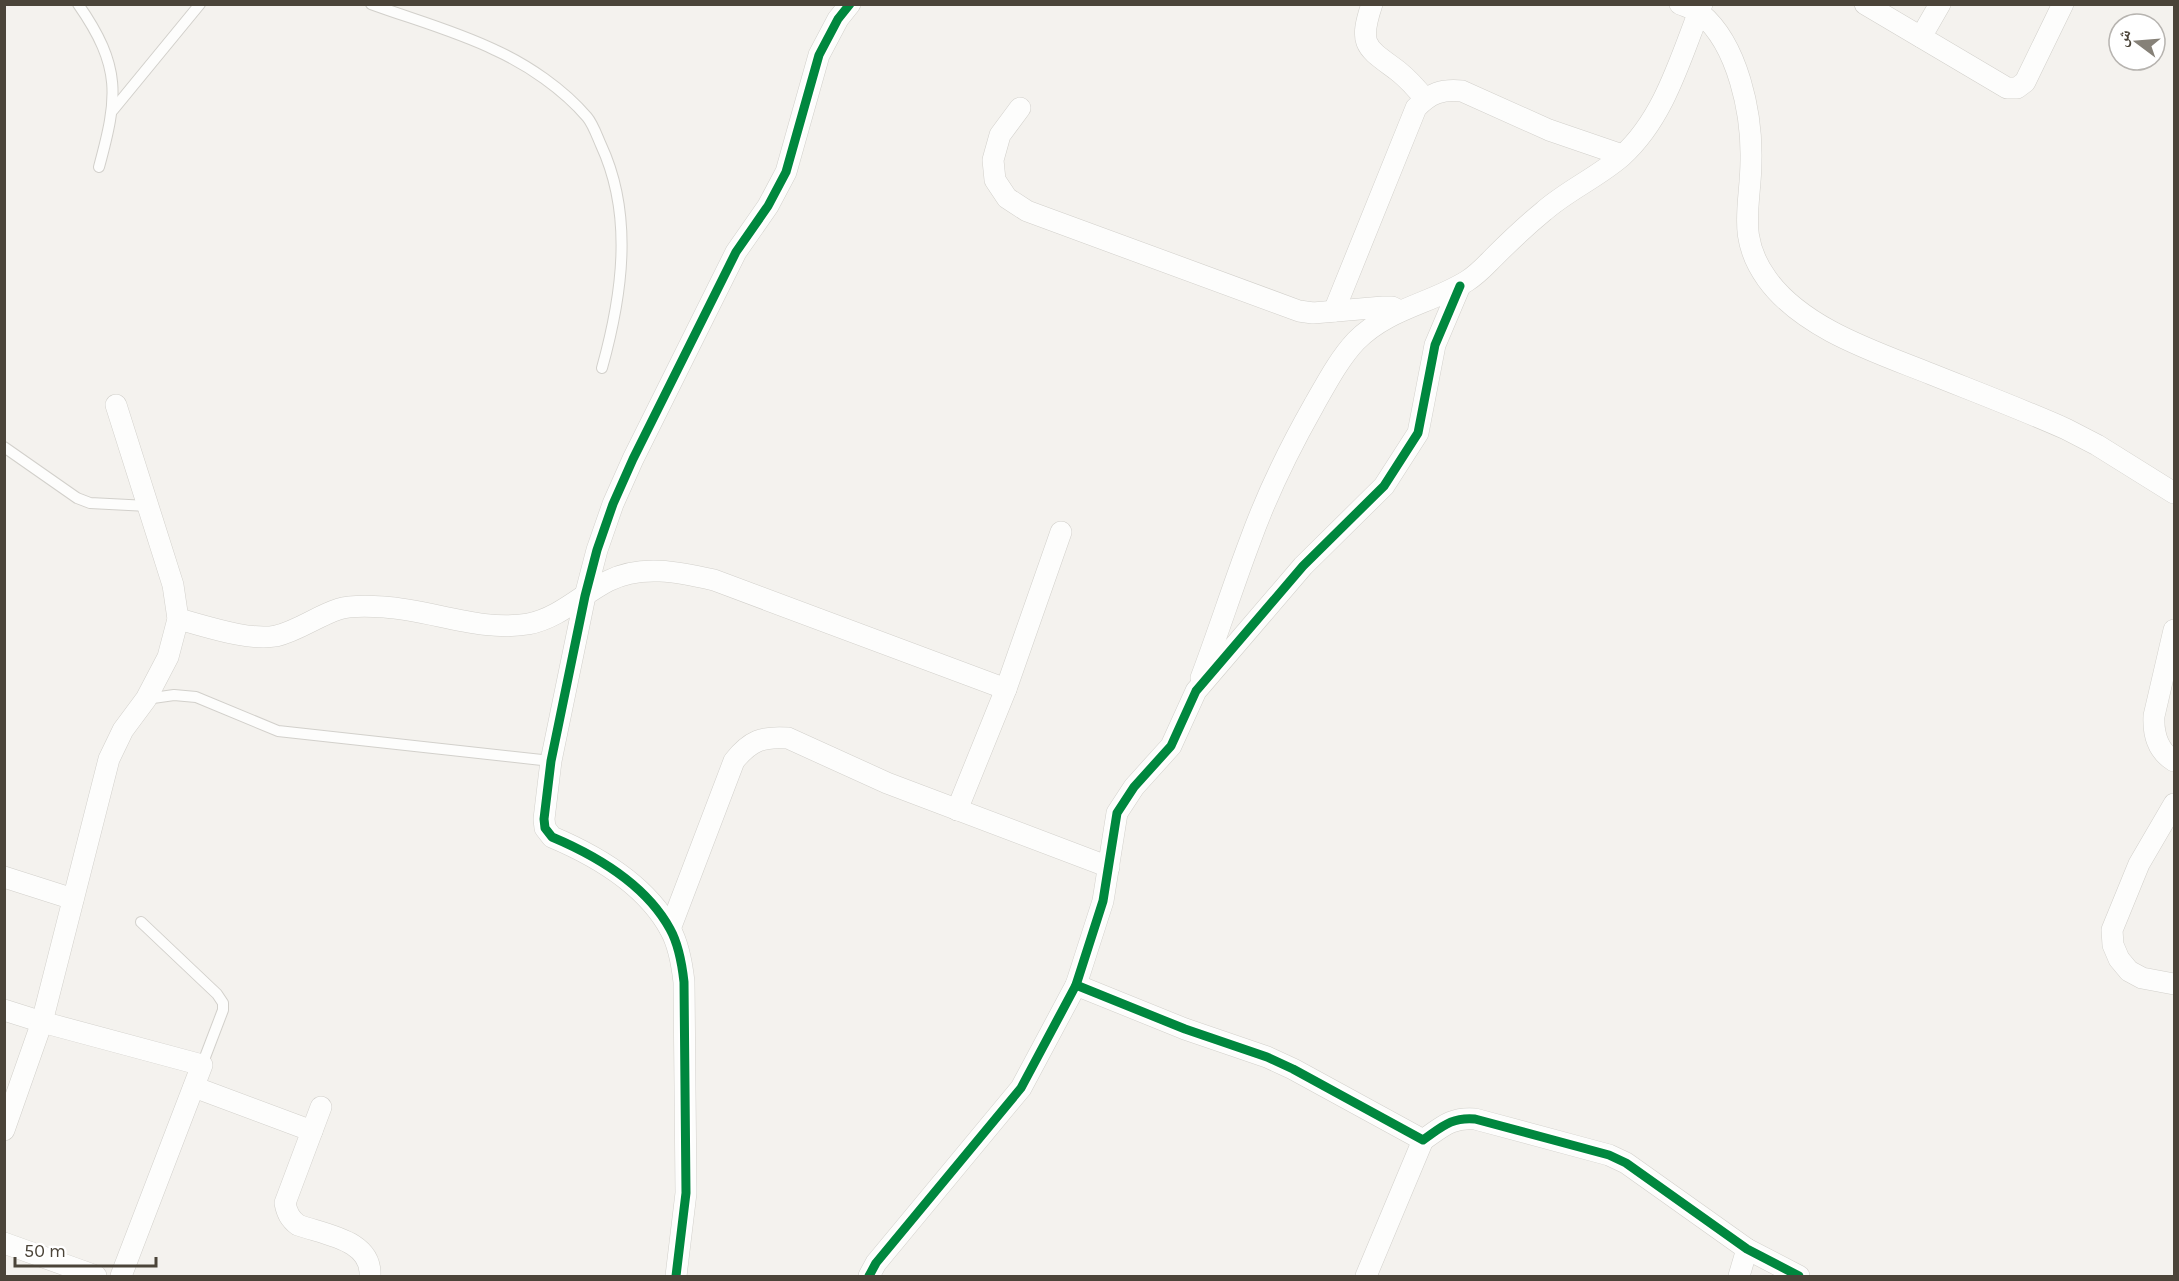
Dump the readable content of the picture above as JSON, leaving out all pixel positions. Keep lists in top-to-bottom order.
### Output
{
  "scale_bar": "50 m",
  "north": "left"
}
